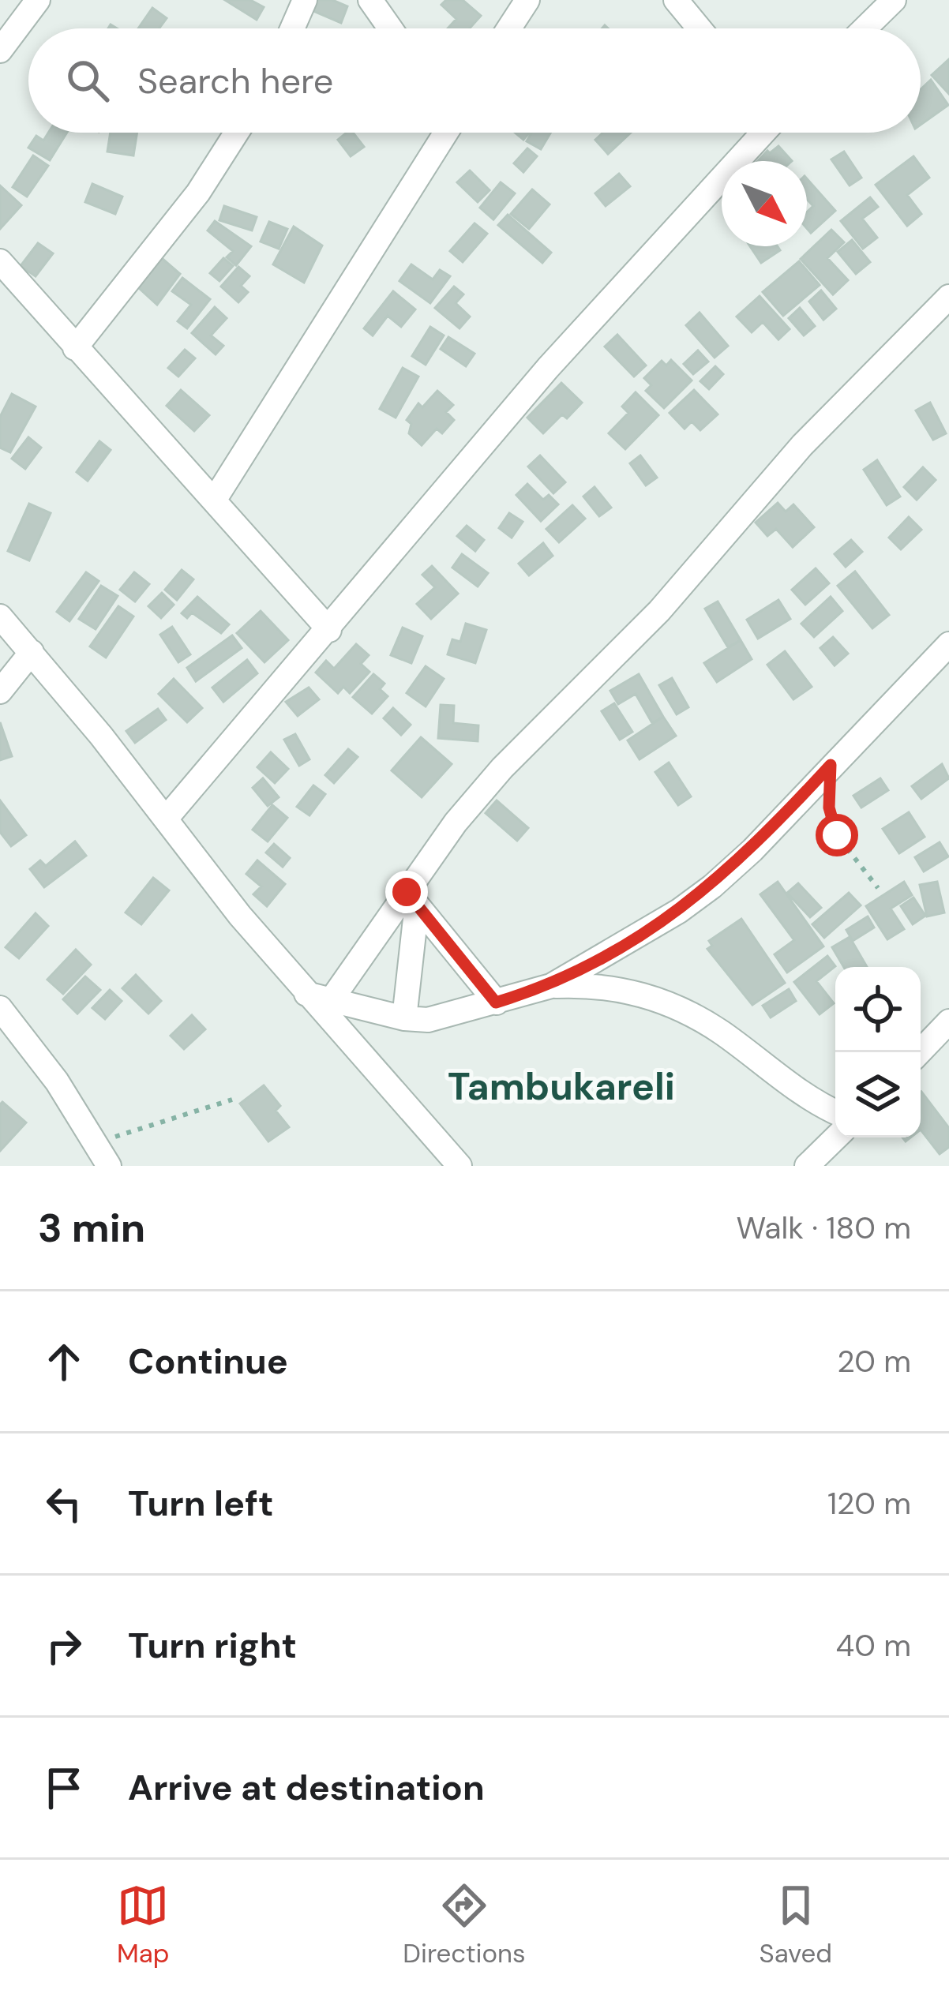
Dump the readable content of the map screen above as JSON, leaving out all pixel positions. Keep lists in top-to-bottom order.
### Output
{
  "districts": ["Tambukareli"],
  "north": "bottom right",
  "page": {
    "search": "Search here",
    "heading": ["3 min", "Walk · 180 m"],
    "list": [
      ["Continue", "20 m"],
      ["Turn left", "120 m"],
      ["Turn right", "40 m"],
      "Arrive at destination"
    ],
    "nav": ["Map", "Directions", "Saved"]
  }
}
